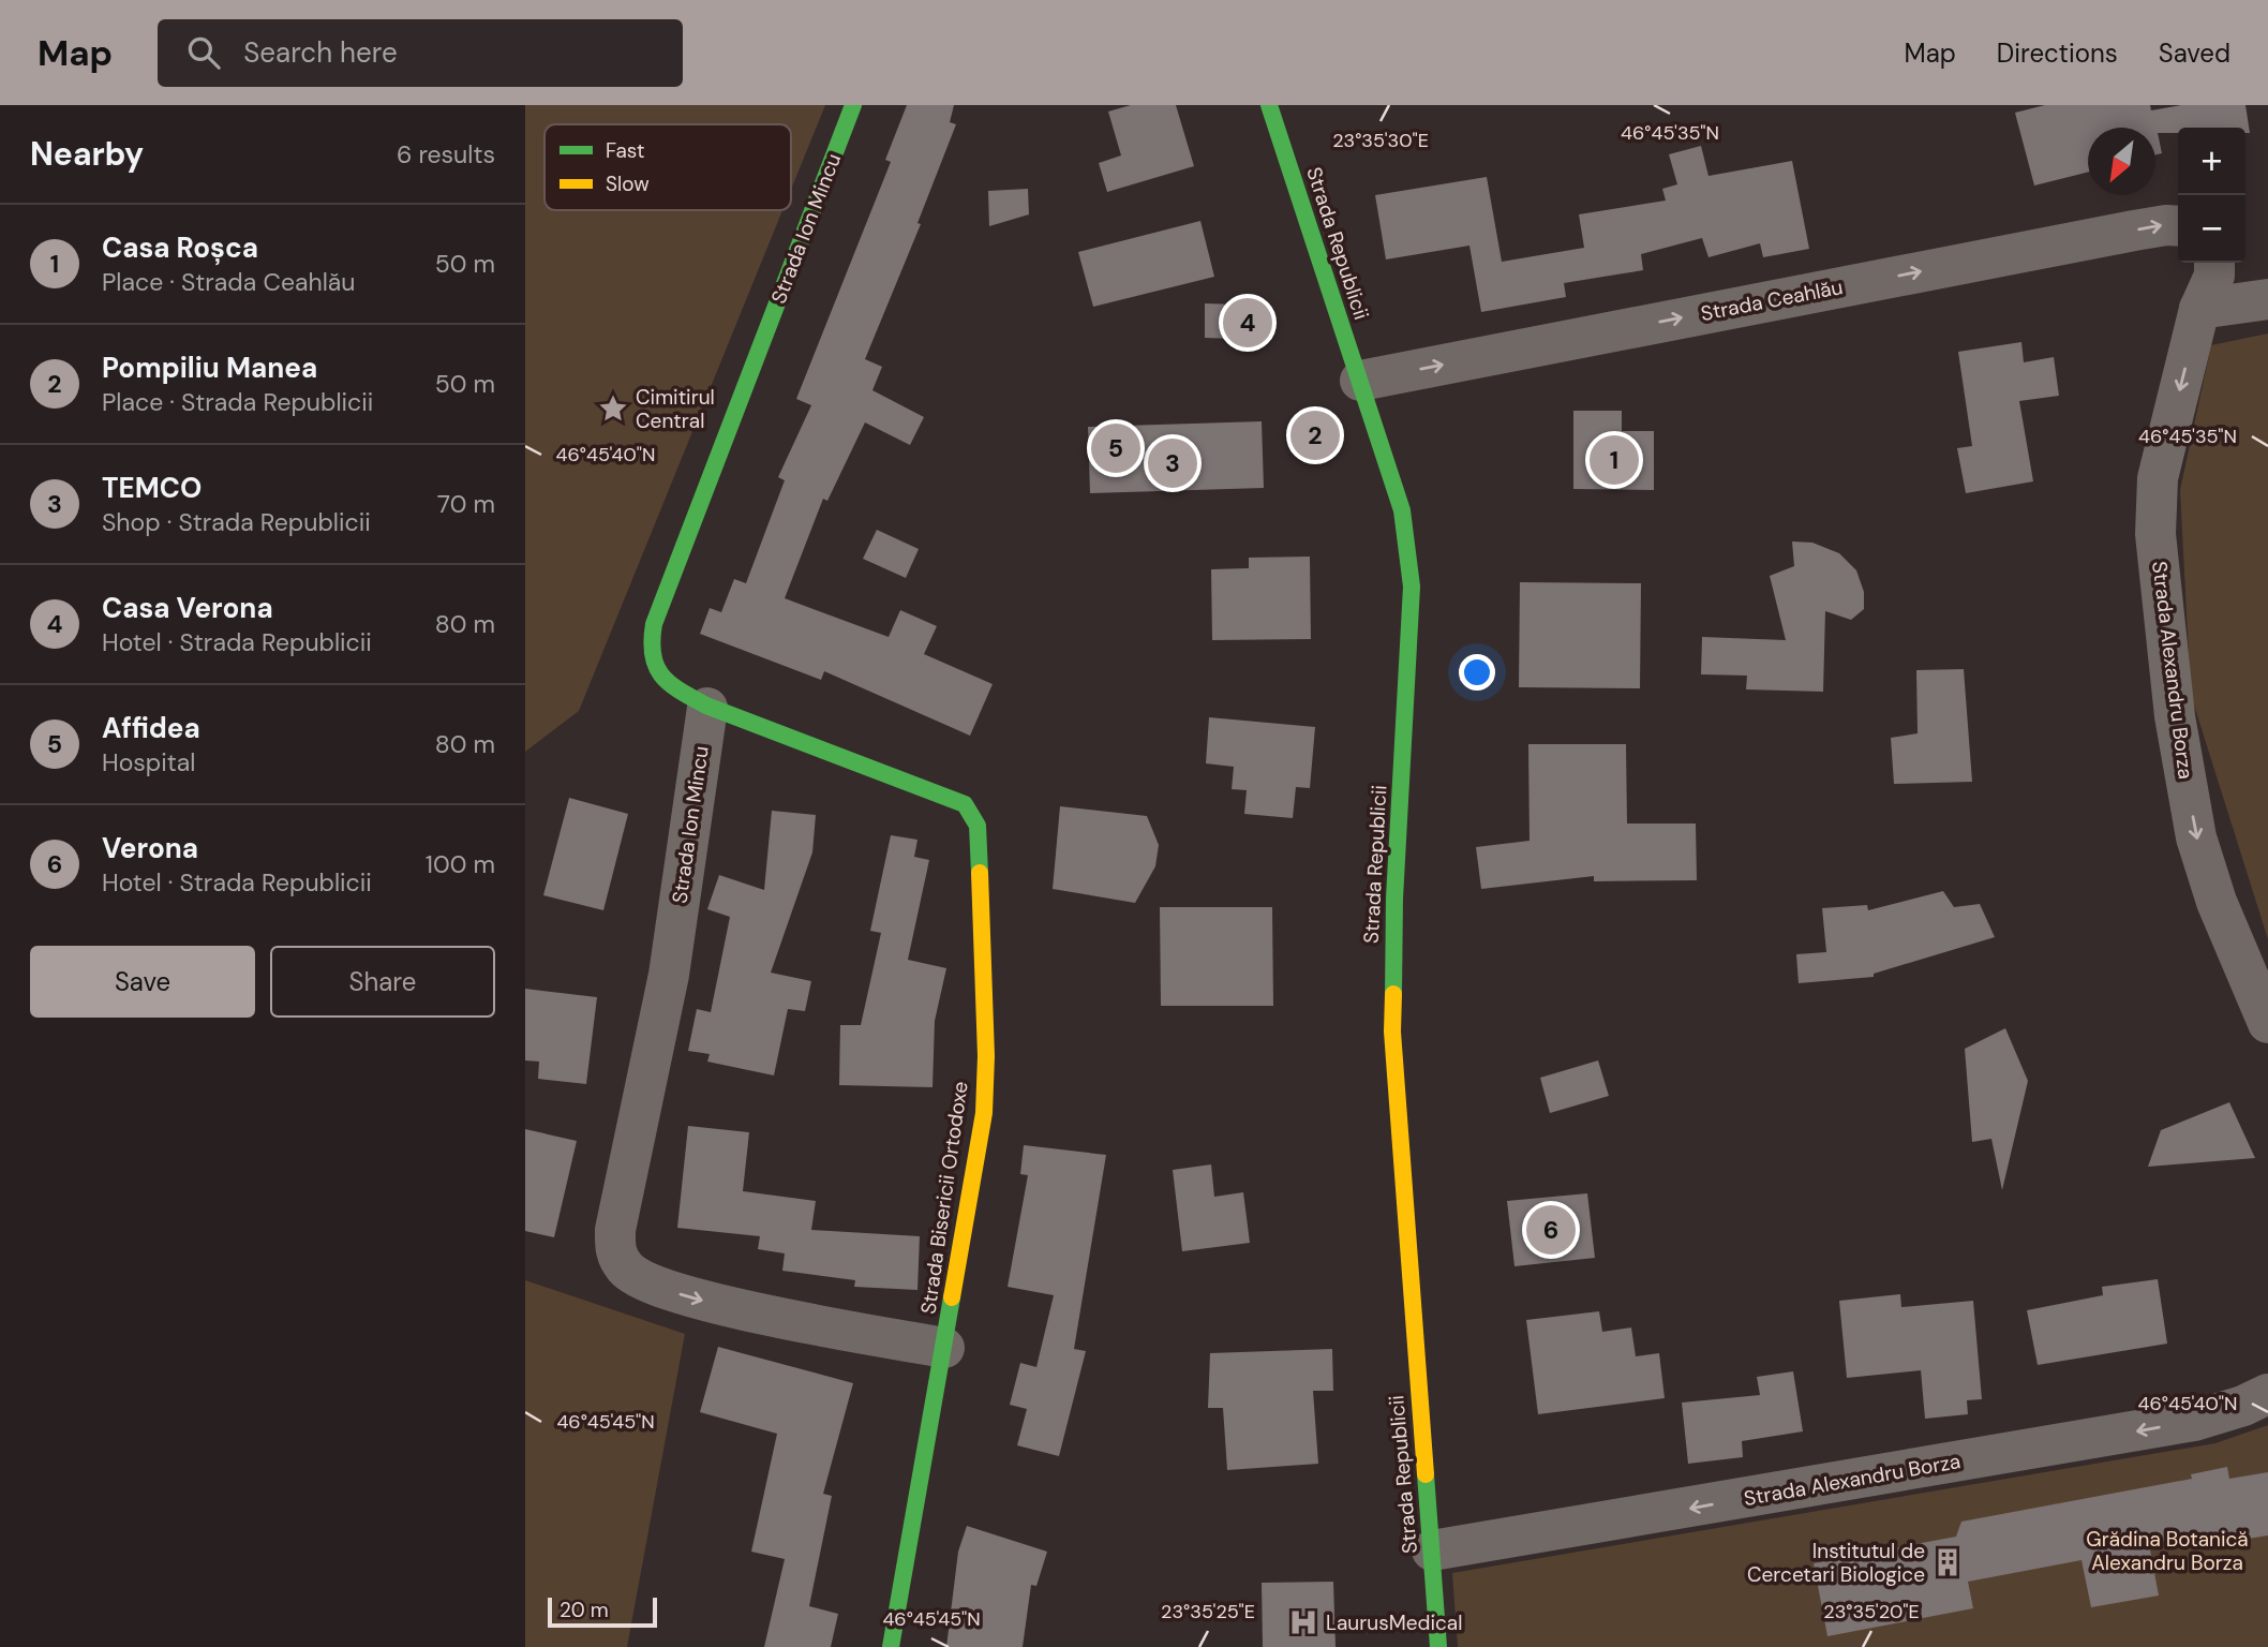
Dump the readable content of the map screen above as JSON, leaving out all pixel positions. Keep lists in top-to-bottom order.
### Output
{
  "streets": {
    "street": [
      "Strada Ion Mincu",
      "Strada Republicii",
      "Strada Ceahlău",
      "Strada Alexandru Borza",
      "Strada Bisericii Ortodoxe"
    ]
  },
  "crossings": [
    ["Strada Ion Mincu", "Strada Bisericii Ortodoxe"],
    ["Strada Republicii", "Strada Ceahlău"],
    ["Strada Republicii", "Strada Alexandru Borza"]
  ],
  "one_way": ["Strada Ceahlău"],
  "parks": ["Grădina Botanică Alexandru Borza"],
  "places": {
    "place": ["Cimitirul Central"],
    "building": ["Institutul de Cercetari Biologice"],
    "hospital": ["LaurusMedical"]
  },
  "legend": ["Fast", "Slow"],
  "scale_bar": "20 m",
  "north": "bottom left",
  "page": {
    "header": "Map",
    "search": "Search here",
    "nav": ["Map", "Directions", "Saved"],
    "heading": ["Nearby", "6 results"],
    "map_buttons": ["+", "−"],
    "list": [
      {
        "mark": "1",
        "name": "Casa Roșca",
        "note": "Place · Strada Ceahlău",
        "value": "50 m"
      },
      {
        "mark": "2",
        "name": "Pompiliu Manea",
        "note": "Place · Strada Republicii",
        "value": "50 m"
      },
      {
        "mark": "3",
        "name": "TEMCO",
        "note": "Shop · Strada Republicii",
        "value": "70 m"
      },
      {
        "mark": "4",
        "name": "Casa Verona",
        "note": "Hotel · Strada Republicii",
        "value": "80 m"
      },
      {
        "mark": "5",
        "name": "Affidea",
        "note": "Hospital",
        "value": "80 m"
      },
      {
        "mark": "6",
        "name": "Verona",
        "note": "Hotel · Strada Republicii",
        "value": "100 m"
      }
    ],
    "pins": [
      "4",
      "2",
      "5",
      "1",
      "3",
      "6"
    ],
    "buttons": ["Save", "Share"],
    "scale": "20 m"
  },
  "coordinates": [
    "46°45'35\"N",
    "23°35'30\"E",
    "46°45'40\"N",
    "46°45'45\"N",
    "23°35'25\"E",
    "23°35'20\"E"
  ]
}
